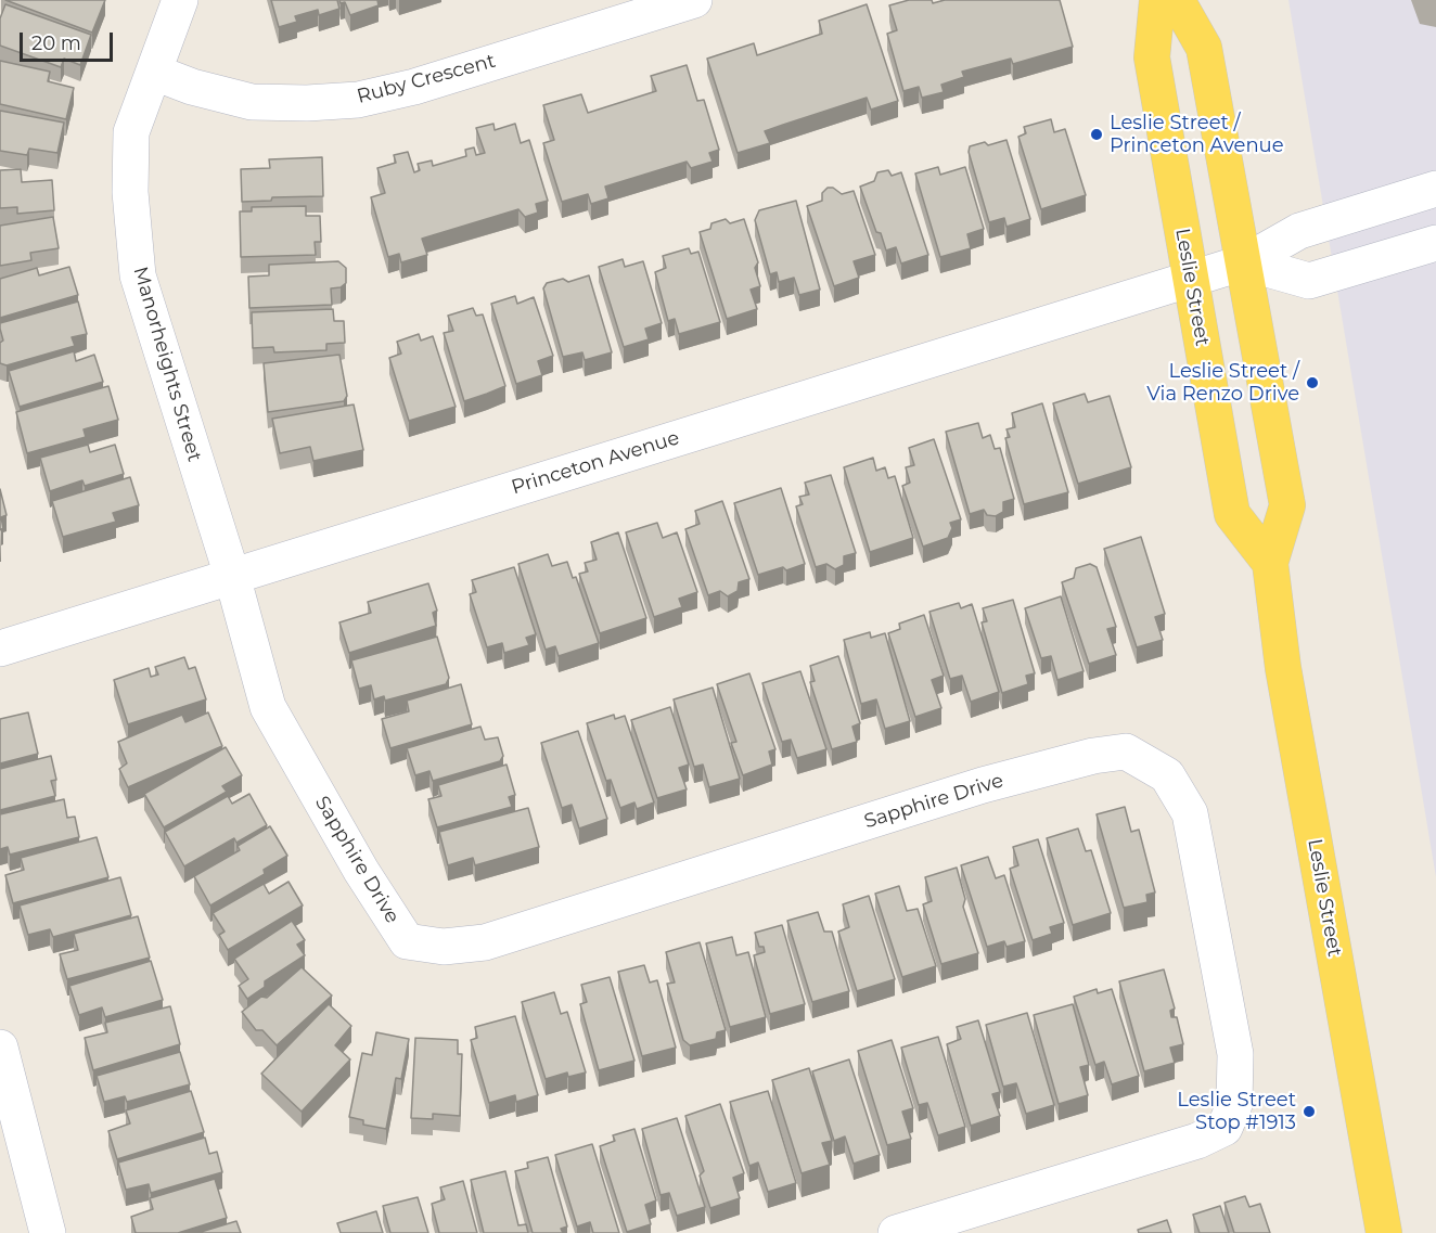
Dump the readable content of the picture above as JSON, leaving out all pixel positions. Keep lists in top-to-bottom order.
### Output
{
  "streets": {
    "main road": ["Leslie Street"],
    "street": [
      "Ruby Crescent",
      "Manorheights Street",
      "Princeton Avenue",
      "Sapphire Drive"
    ]
  },
  "crossings": [
    ["Ruby Crescent", "Manorheights Street"],
    ["Leslie Street", "Princeton Avenue"],
    ["Manorheights Street", "Princeton Avenue"],
    ["Manorheights Street", "Sapphire Drive"],
    ["Princeton Avenue", "Sapphire Drive"]
  ],
  "places": ["Leslie Street / Princeton Avenue", "Leslie Street / Via Renzo Drive", "Leslie Street Stop #1913"],
  "scale_bar": "20 m"
}
